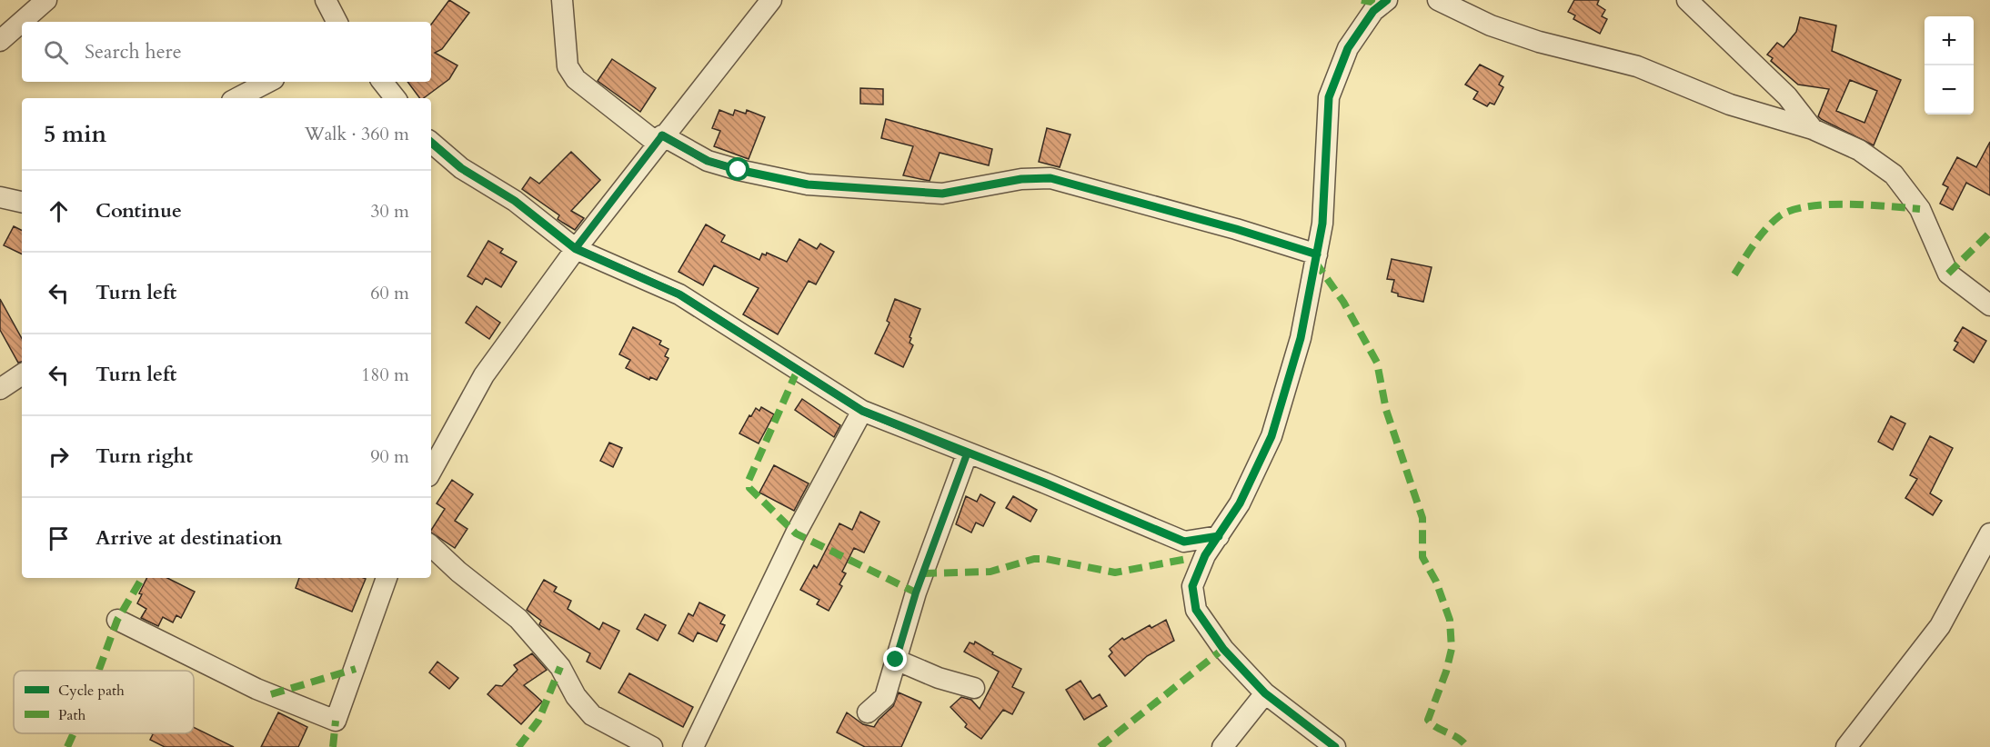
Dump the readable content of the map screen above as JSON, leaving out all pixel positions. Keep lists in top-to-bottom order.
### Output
{
  "legend": ["Cycle path", "Path"],
  "page": {
    "map_buttons": ["+", "−"],
    "search": "Search here",
    "heading": ["5 min", "Walk · 360 m"],
    "list": [
      ["Continue", "30 m"],
      ["Turn left", "60 m"],
      ["Turn left", "180 m"],
      ["Turn right", "90 m"],
      "Arrive at destination"
    ]
  }
}
